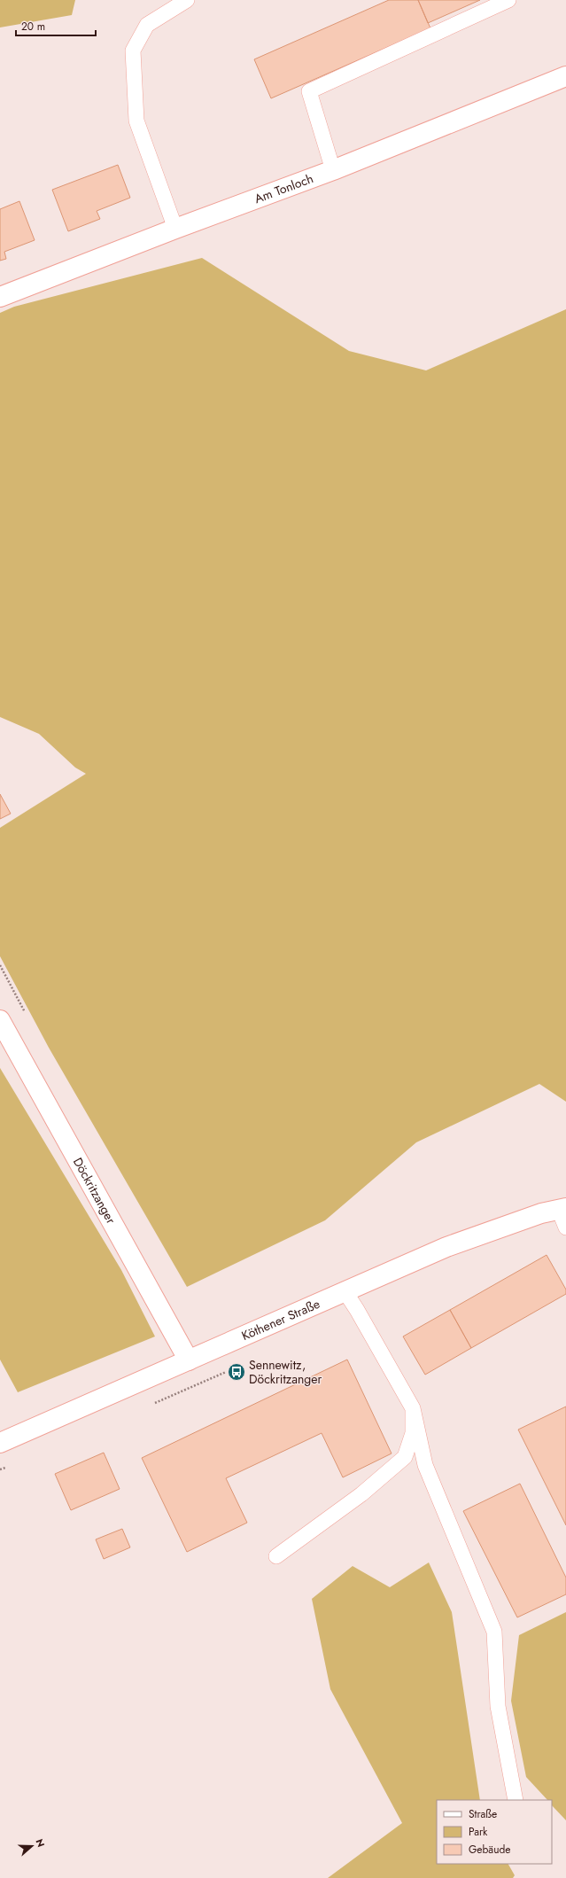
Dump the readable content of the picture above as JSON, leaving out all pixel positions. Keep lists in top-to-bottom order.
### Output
{
  "streets": {
    "street": ["Am Tonloch", "Döckritzanger", "Köthener Straße"]
  },
  "crossings": [
    ["Döckritzanger", "Köthener Straße"]
  ],
  "places": {
    "bus stop": ["Sennewitz, Döckritzanger"]
  },
  "legend": ["Straße", "Park", "Gebäude"],
  "scale_bar": "20 m",
  "north": "right"
}
